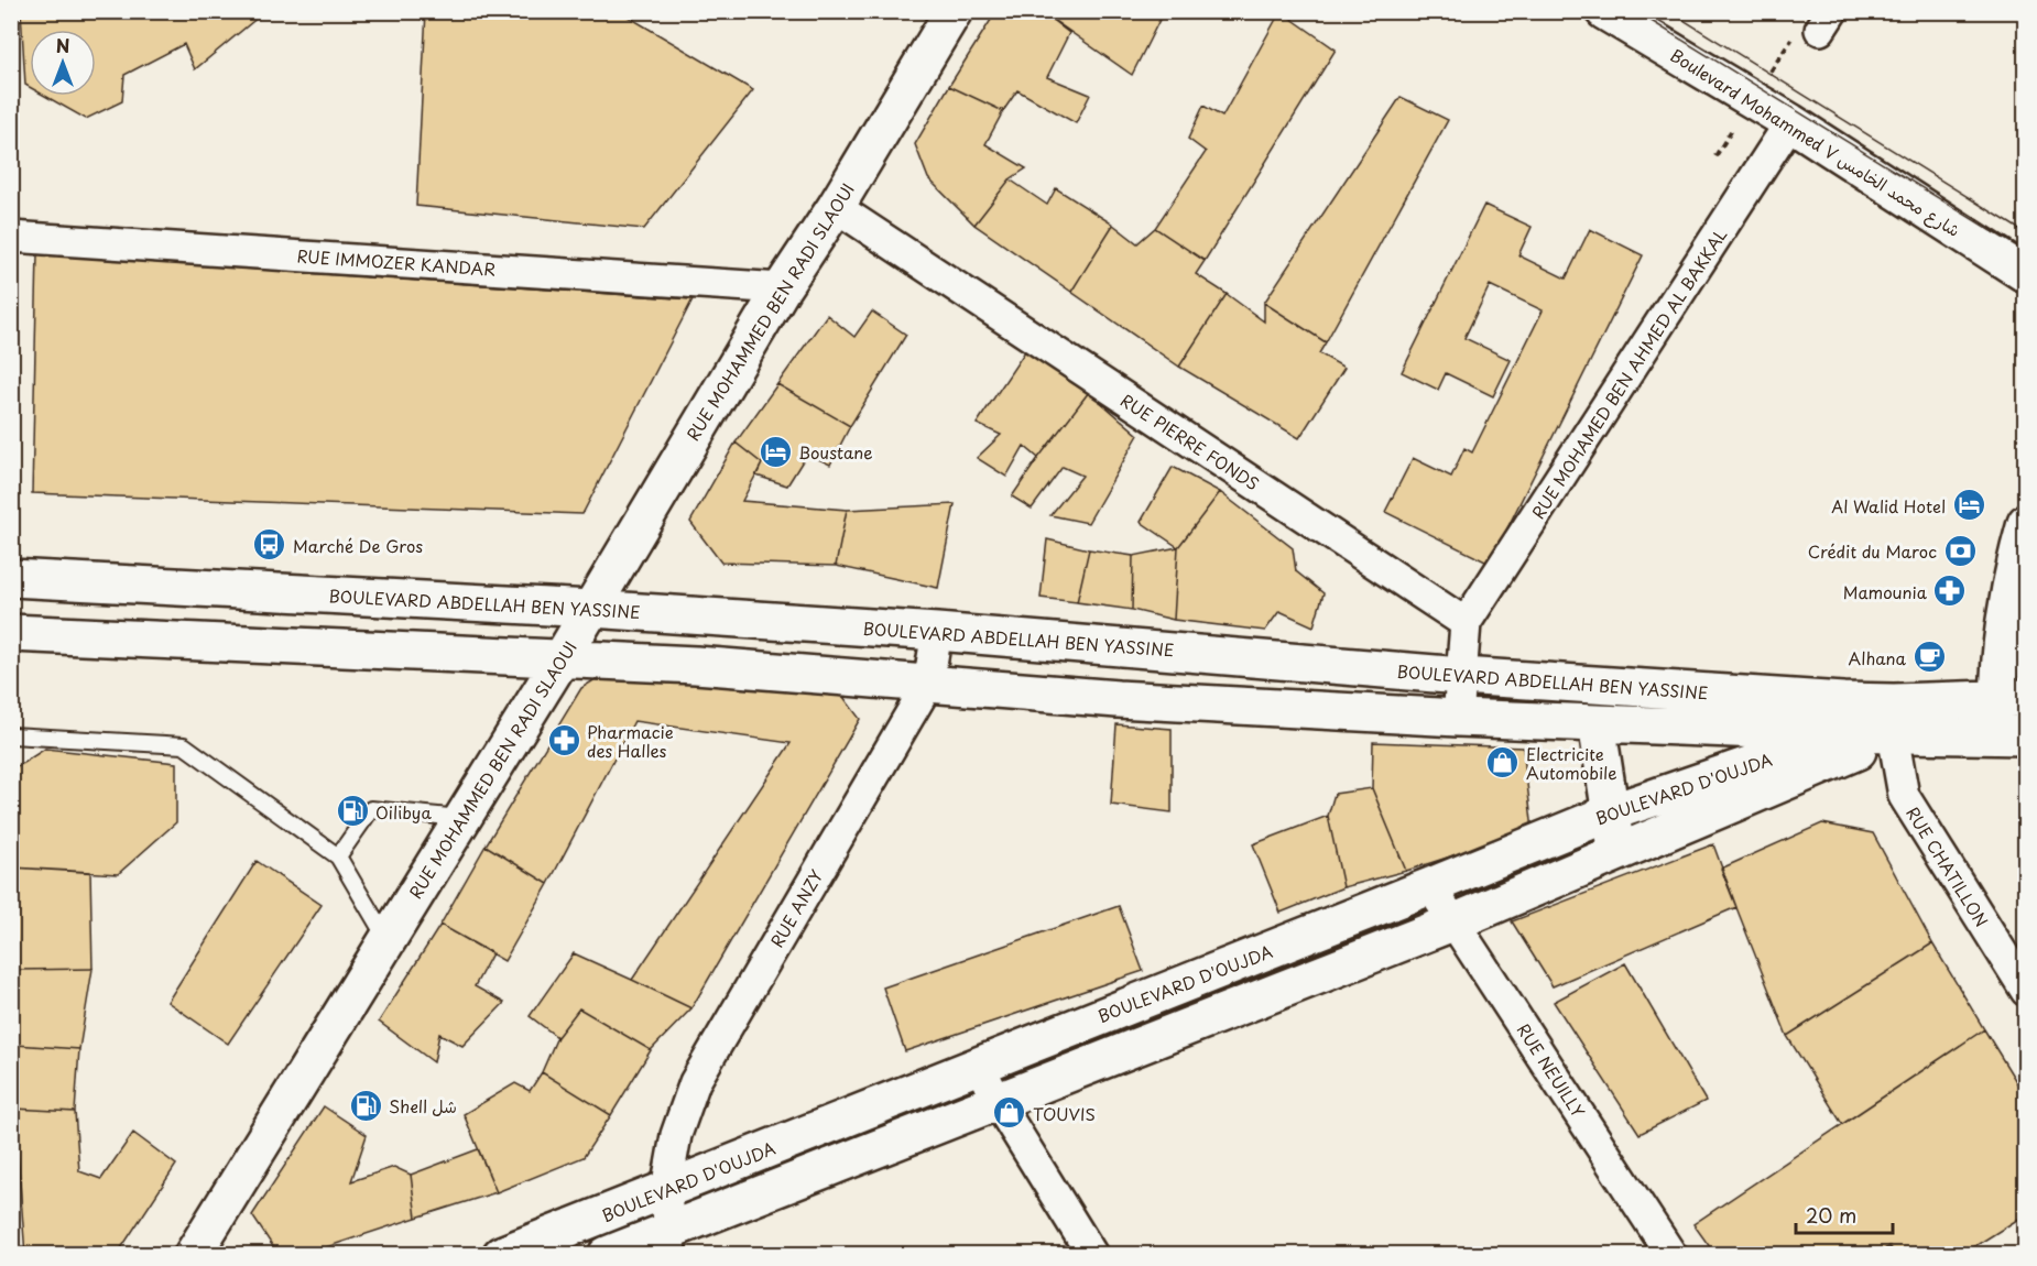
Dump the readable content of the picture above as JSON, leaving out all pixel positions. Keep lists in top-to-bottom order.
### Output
{
  "streets": {
    "street": [
      "Boulevard Mohammed V شارع محمد الخامس",
      "RUE IMMOZER KANDAR",
      "RUE MOHAMMED BEN RADI SLAOUI",
      "RUE MOHAMED BEN AHMED AL BAKKAL",
      "RUE PIERRE FONDS",
      "BOULEVARD ABDELLAH BEN YASSINE",
      "BOULEVARD D'OUJDA",
      "RUE CHATILLON",
      "RUE ANZY",
      "RUE NEUILLY"
    ]
  },
  "crossings": [
    ["Boulevard Mohammed V شارع محمد الخامس", "RUE MOHAMED BEN AHMED AL BAKKAL"],
    ["RUE IMMOZER KANDAR", "RUE MOHAMMED BEN RADI SLAOUI"],
    ["RUE MOHAMMED BEN RADI SLAOUI", "RUE PIERRE FONDS"],
    ["RUE MOHAMMED BEN RADI SLAOUI", "BOULEVARD ABDELLAH BEN YASSINE"],
    ["RUE MOHAMED BEN AHMED AL BAKKAL", "RUE PIERRE FONDS"],
    ["BOULEVARD ABDELLAH BEN YASSINE", "BOULEVARD D'OUJDA"],
    ["BOULEVARD ABDELLAH BEN YASSINE", "RUE CHATILLON"],
    ["BOULEVARD ABDELLAH BEN YASSINE", "RUE ANZY"],
    ["BOULEVARD D'OUJDA", "RUE CHATILLON"],
    ["BOULEVARD D'OUJDA", "RUE ANZY"],
    ["BOULEVARD D'OUJDA", "RUE NEUILLY"]
  ],
  "places": {
    "hotel": ["Boustane", "Al Walid Hotel"],
    "bus stop": ["Marché De Gros"],
    "bank": ["Crédit du Maroc"],
    "pharmacy": ["Mamounia", "Pharmacie des Halles"],
    "cafe": ["Alhana"],
    "shop": ["Electricite Automobile", "TOUVIS"],
    "fuel station": ["Oilibya", "Shell شل"]
  },
  "scale_bar": "20 m",
  "north": "top"
}
